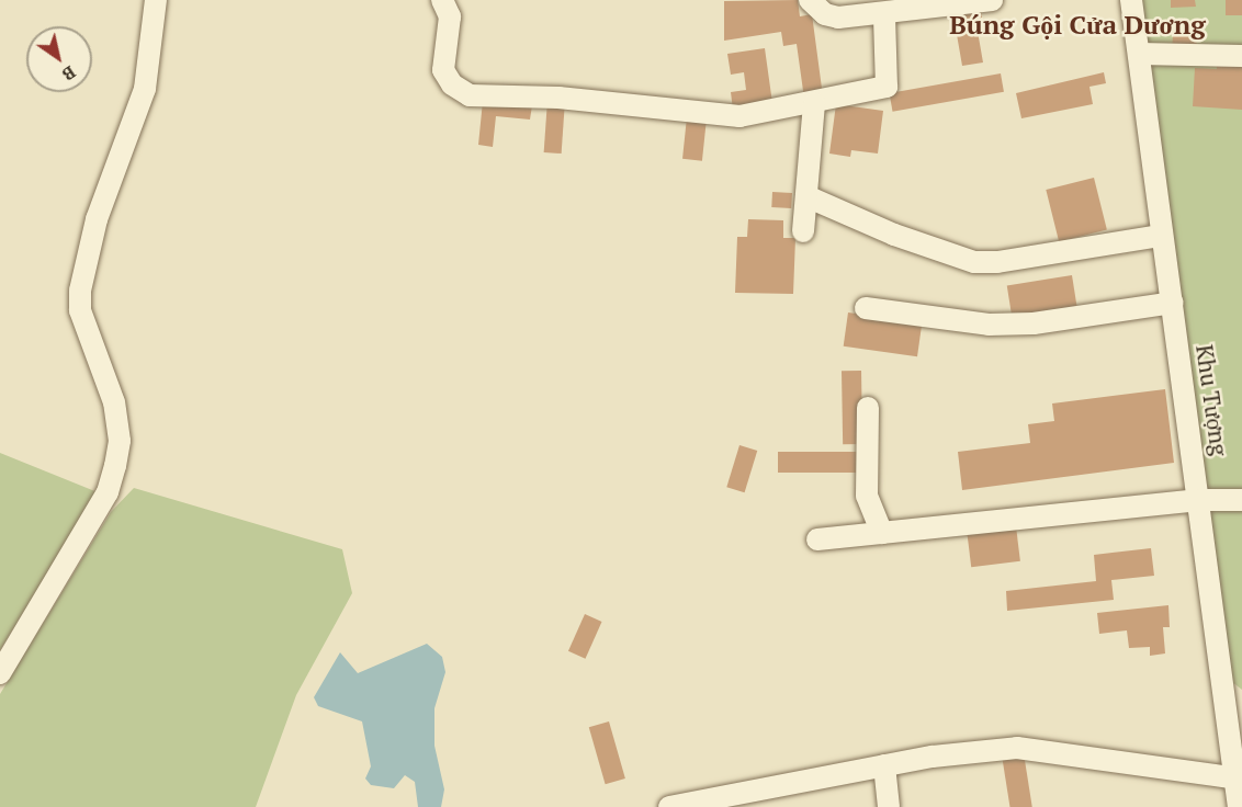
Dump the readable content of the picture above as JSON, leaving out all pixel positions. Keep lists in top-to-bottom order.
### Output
{
  "streets": {
    "street": ["Khu Tượng"]
  },
  "districts": ["Búng Gội Cửa Dương"],
  "north": "bottom right"
}
